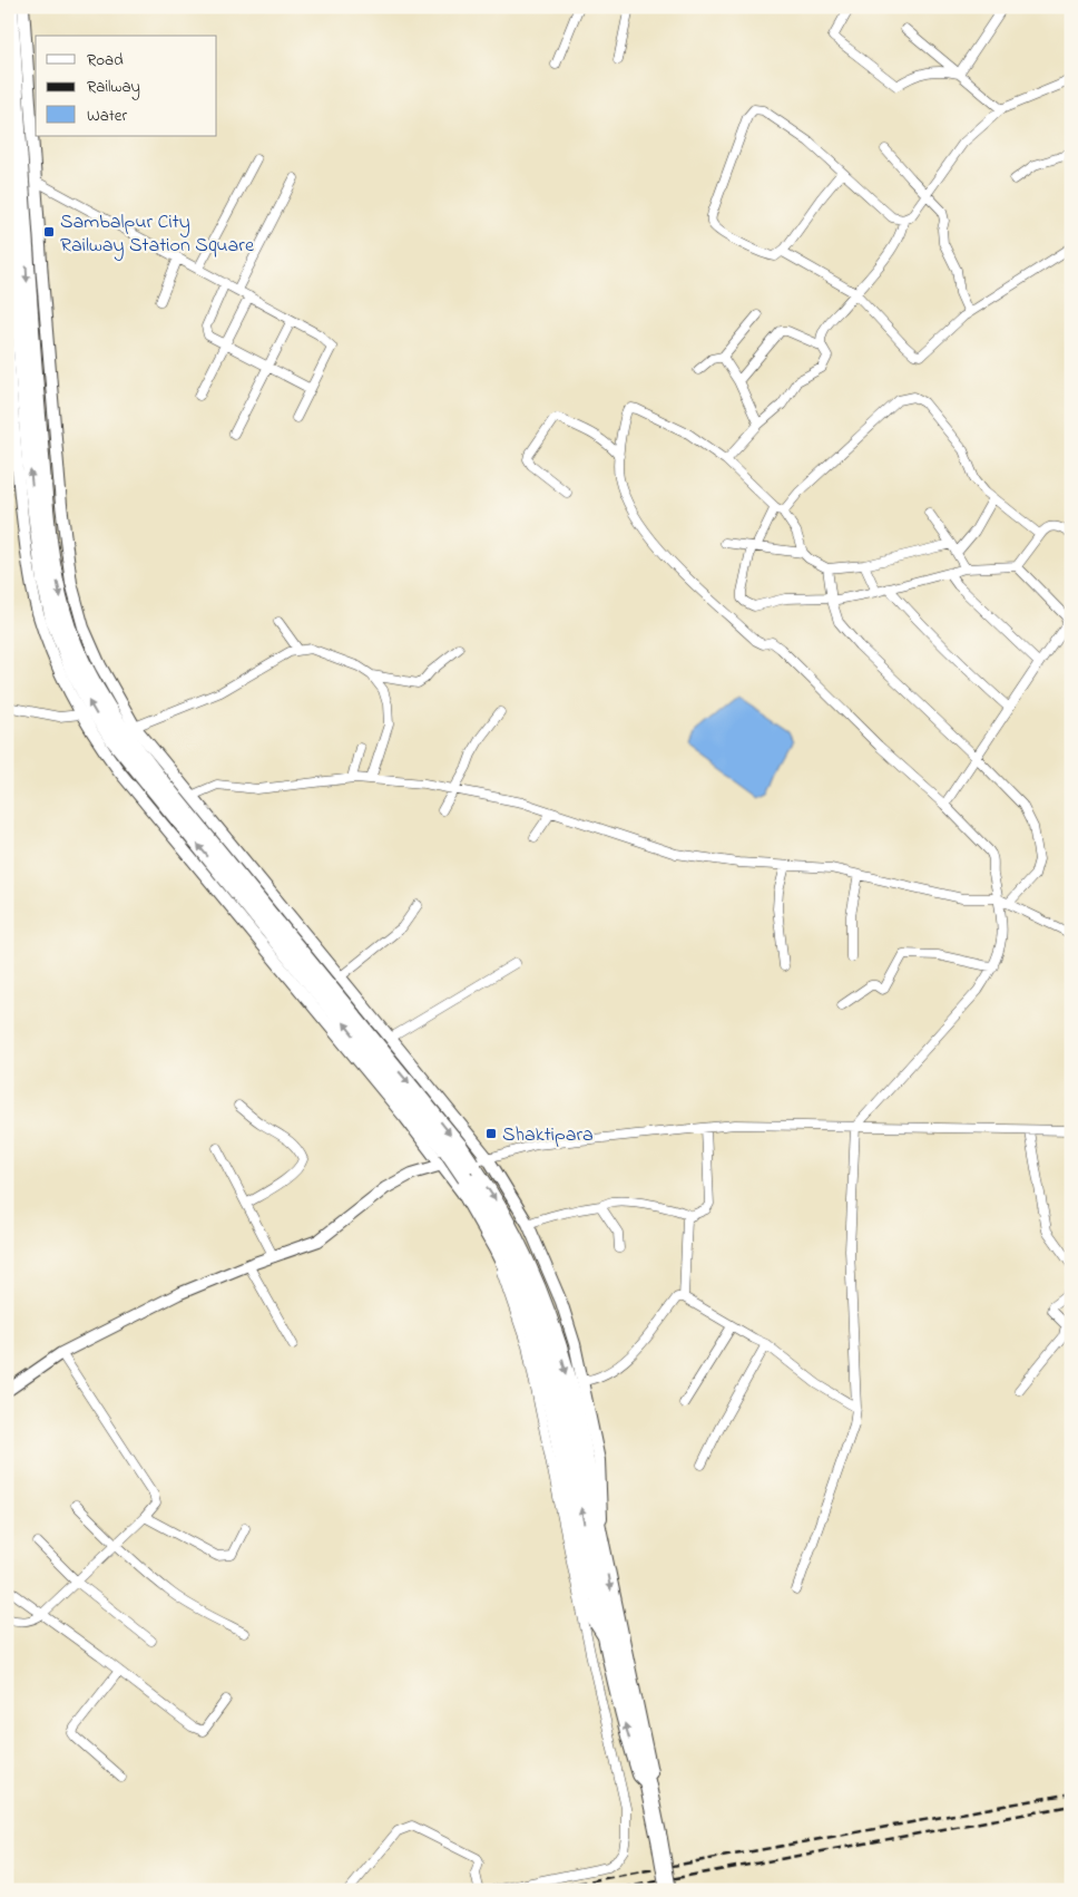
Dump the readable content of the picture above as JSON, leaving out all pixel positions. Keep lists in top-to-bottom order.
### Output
{
  "places": {
    "transit": ["Sambalpur City Railway Station Square", "Shaktipara"]
  },
  "legend": ["Road", "Railway", "Water"]
}
